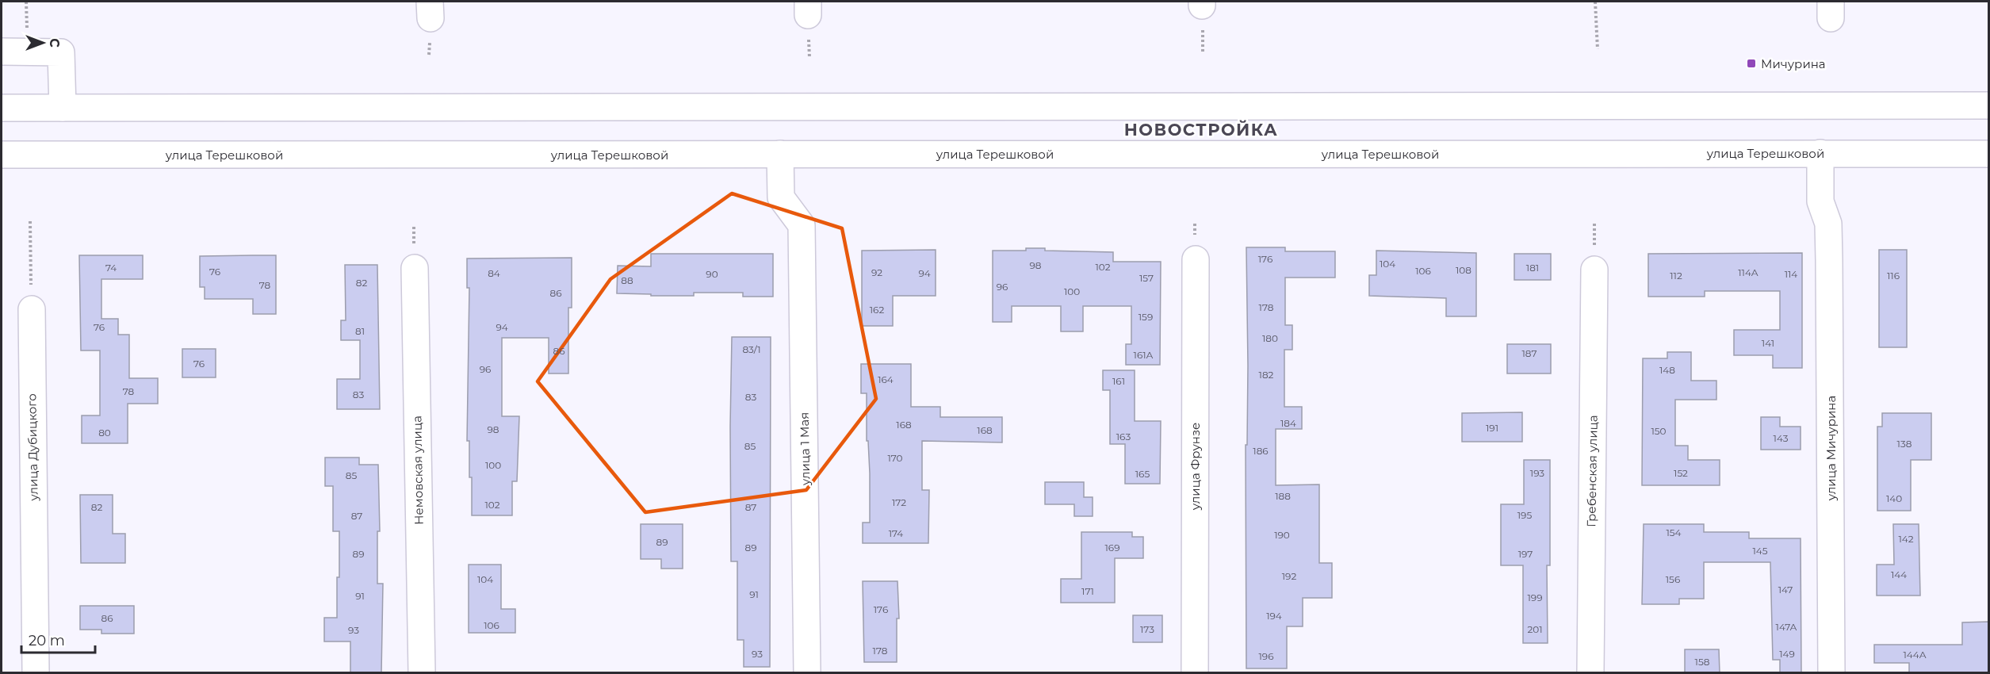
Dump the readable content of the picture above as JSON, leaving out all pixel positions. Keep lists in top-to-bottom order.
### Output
{
  "streets": {
    "main road": [
      "улица Терешковой",
      "улица Дубицкого",
      "улица Мичурина",
      "улица 1 Мая",
      "улица Фрунзе",
      "Немовская улица",
      "Гребенская улица"
    ]
  },
  "crossings": [
    ["улица Терешковой", "улица Мичурина"],
    ["улица Терешковой", "улица 1 Мая"]
  ],
  "districts": ["НОВОСТРОЙКА"],
  "places": {
    "transit": ["Мичурина"]
  },
  "house_numbers": [
    "176",
    "104",
    "98",
    "102",
    "74",
    "181",
    "108",
    "106",
    "76",
    "92",
    "114А",
    "84",
    "94",
    "90",
    "114",
    "112",
    "116",
    "157",
    "88",
    "82",
    "78",
    "96",
    "100",
    "86",
    "178",
    "162",
    "159",
    "76",
    "94",
    "81",
    "180",
    "141",
    "83/1",
    "86",
    "187",
    "161А",
    "76",
    "96",
    "148",
    "182",
    "164",
    "161",
    "78",
    "83",
    "83",
    "184",
    "168",
    "191",
    "98",
    "168",
    "150",
    "80",
    "163",
    "143",
    "138",
    "85",
    "186",
    "170",
    "100",
    "193",
    "152",
    "165",
    "85",
    "188",
    "140",
    "172",
    "102",
    "82",
    "87",
    "195",
    "87",
    "154",
    "174",
    "190",
    "142",
    "89",
    "89",
    "169",
    "145",
    "89",
    "197",
    "144",
    "192",
    "104",
    "156",
    "147",
    "171",
    "91",
    "91",
    "199",
    "176",
    "194",
    "86",
    "106",
    "147А",
    "173",
    "201",
    "93",
    "178",
    "93",
    "149",
    "144А",
    "196",
    "158"
  ],
  "scale_bar": "20 m",
  "north": "right"
}
